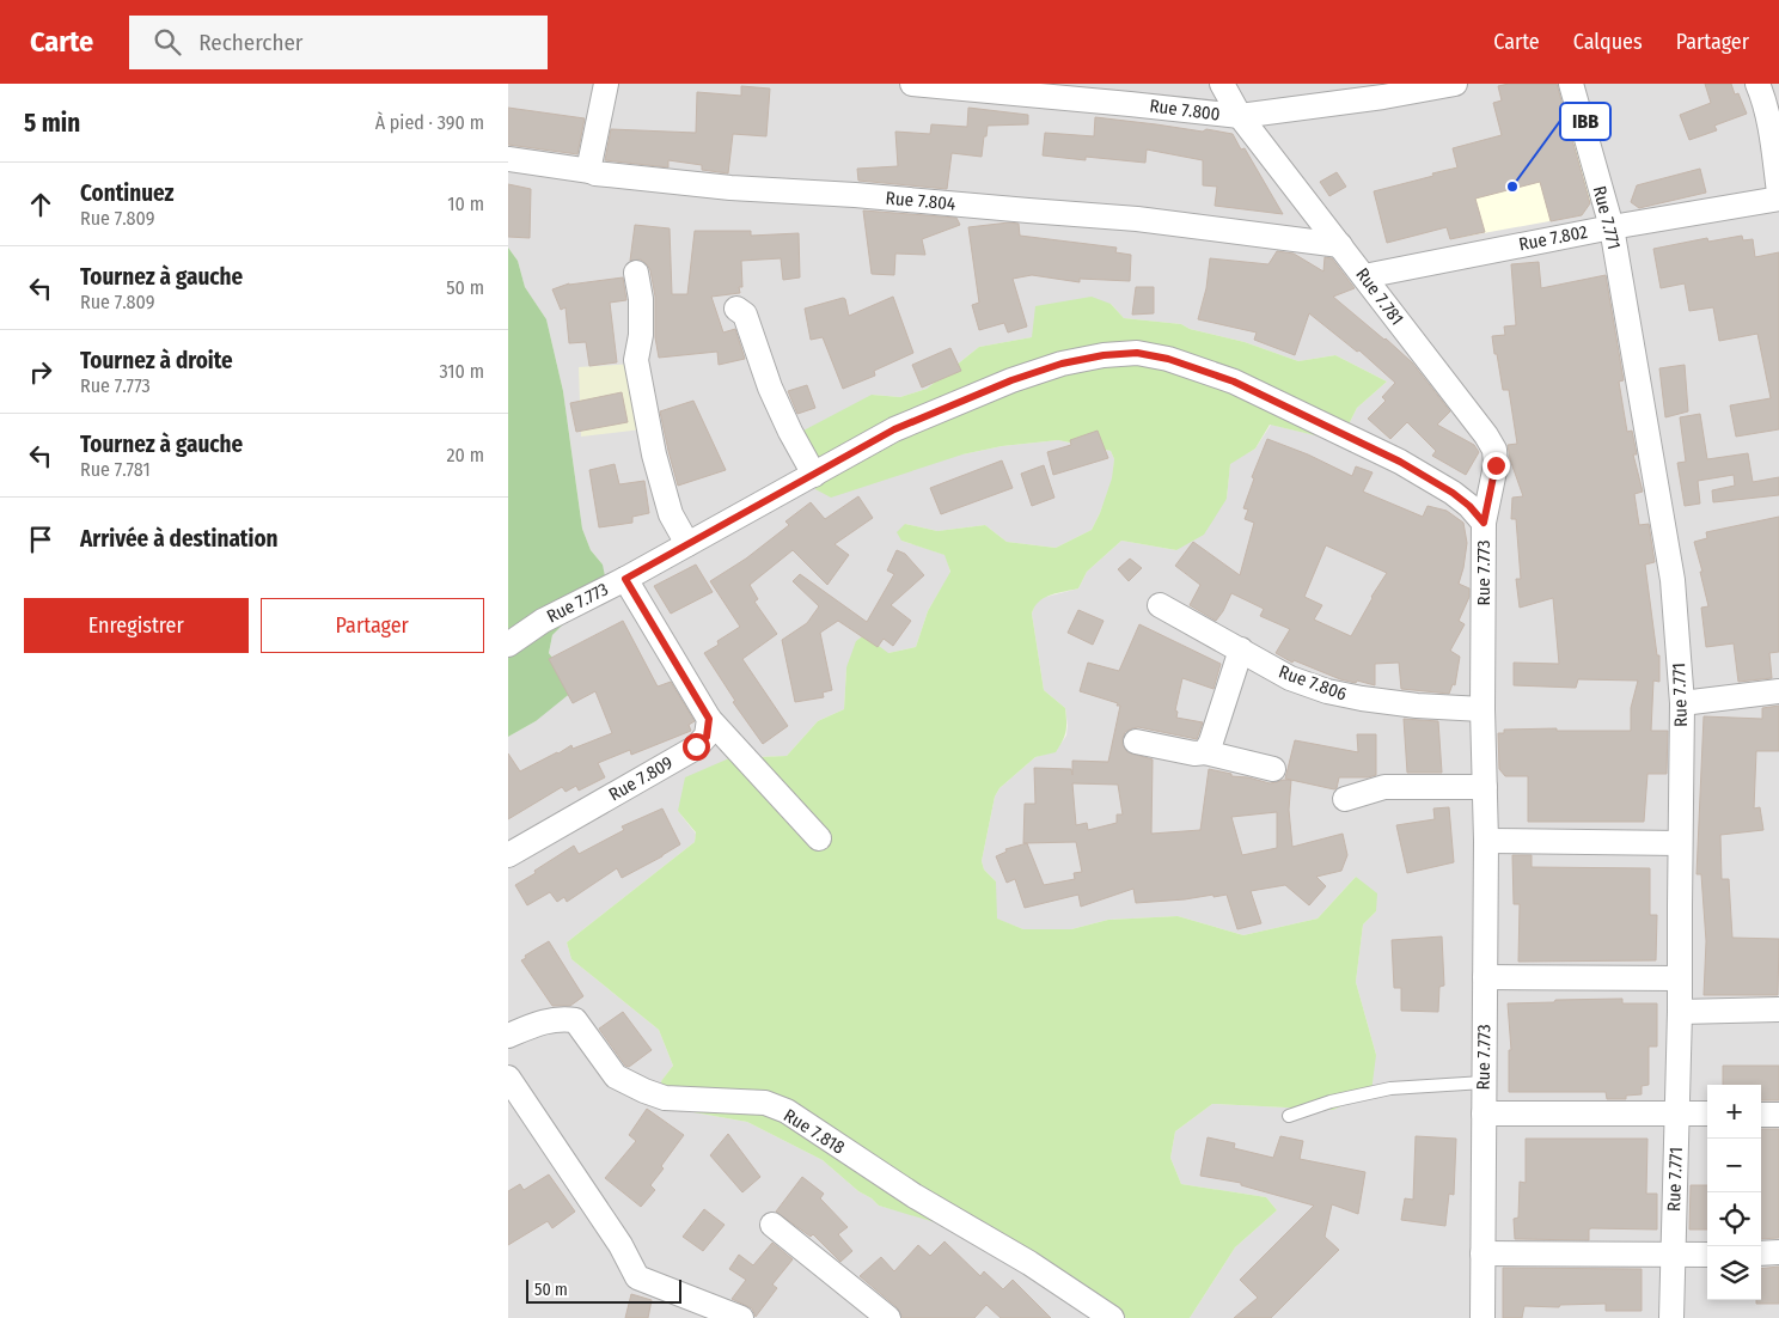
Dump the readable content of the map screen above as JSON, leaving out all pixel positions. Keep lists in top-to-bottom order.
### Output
{
  "streets": {
    "street": [
      "Rue 7.800",
      "Rue 7.804",
      "Rue 7.771",
      "Rue 7.802",
      "Rue 7.781",
      "Rue 7.773",
      "Rue 7.806",
      "Rue 7.809",
      "Rue 7.818"
    ]
  },
  "crossings": [
    ["Rue 7.800", "Rue 7.781"],
    ["Rue 7.804", "Rue 7.781"],
    ["Rue 7.771", "Rue 7.802"],
    ["Rue 7.802", "Rue 7.781"],
    ["Rue 7.781", "Rue 7.773"],
    ["Rue 7.773", "Rue 7.806"]
  ],
  "places": ["IBB"],
  "scale_bar": "50 m",
  "page": {
    "header": "Carte",
    "search": "Rechercher",
    "nav": ["Carte", "Calques", "Partager"],
    "heading": ["5 min", "À pied · 390 m"],
    "list": [
      ["Continuez", "Rue 7.809", "10 m"],
      ["Tournez à gauche", "Rue 7.809", "50 m"],
      ["Tournez à droite", "Rue 7.773", "310 m"],
      ["Tournez à gauche", "Rue 7.781", "20 m"],
      "Arrivée à destination"
    ],
    "buttons": ["Enregistrer", "Partager"],
    "map_buttons": ["+", "−"],
    "scale": "50 m"
  }
}
